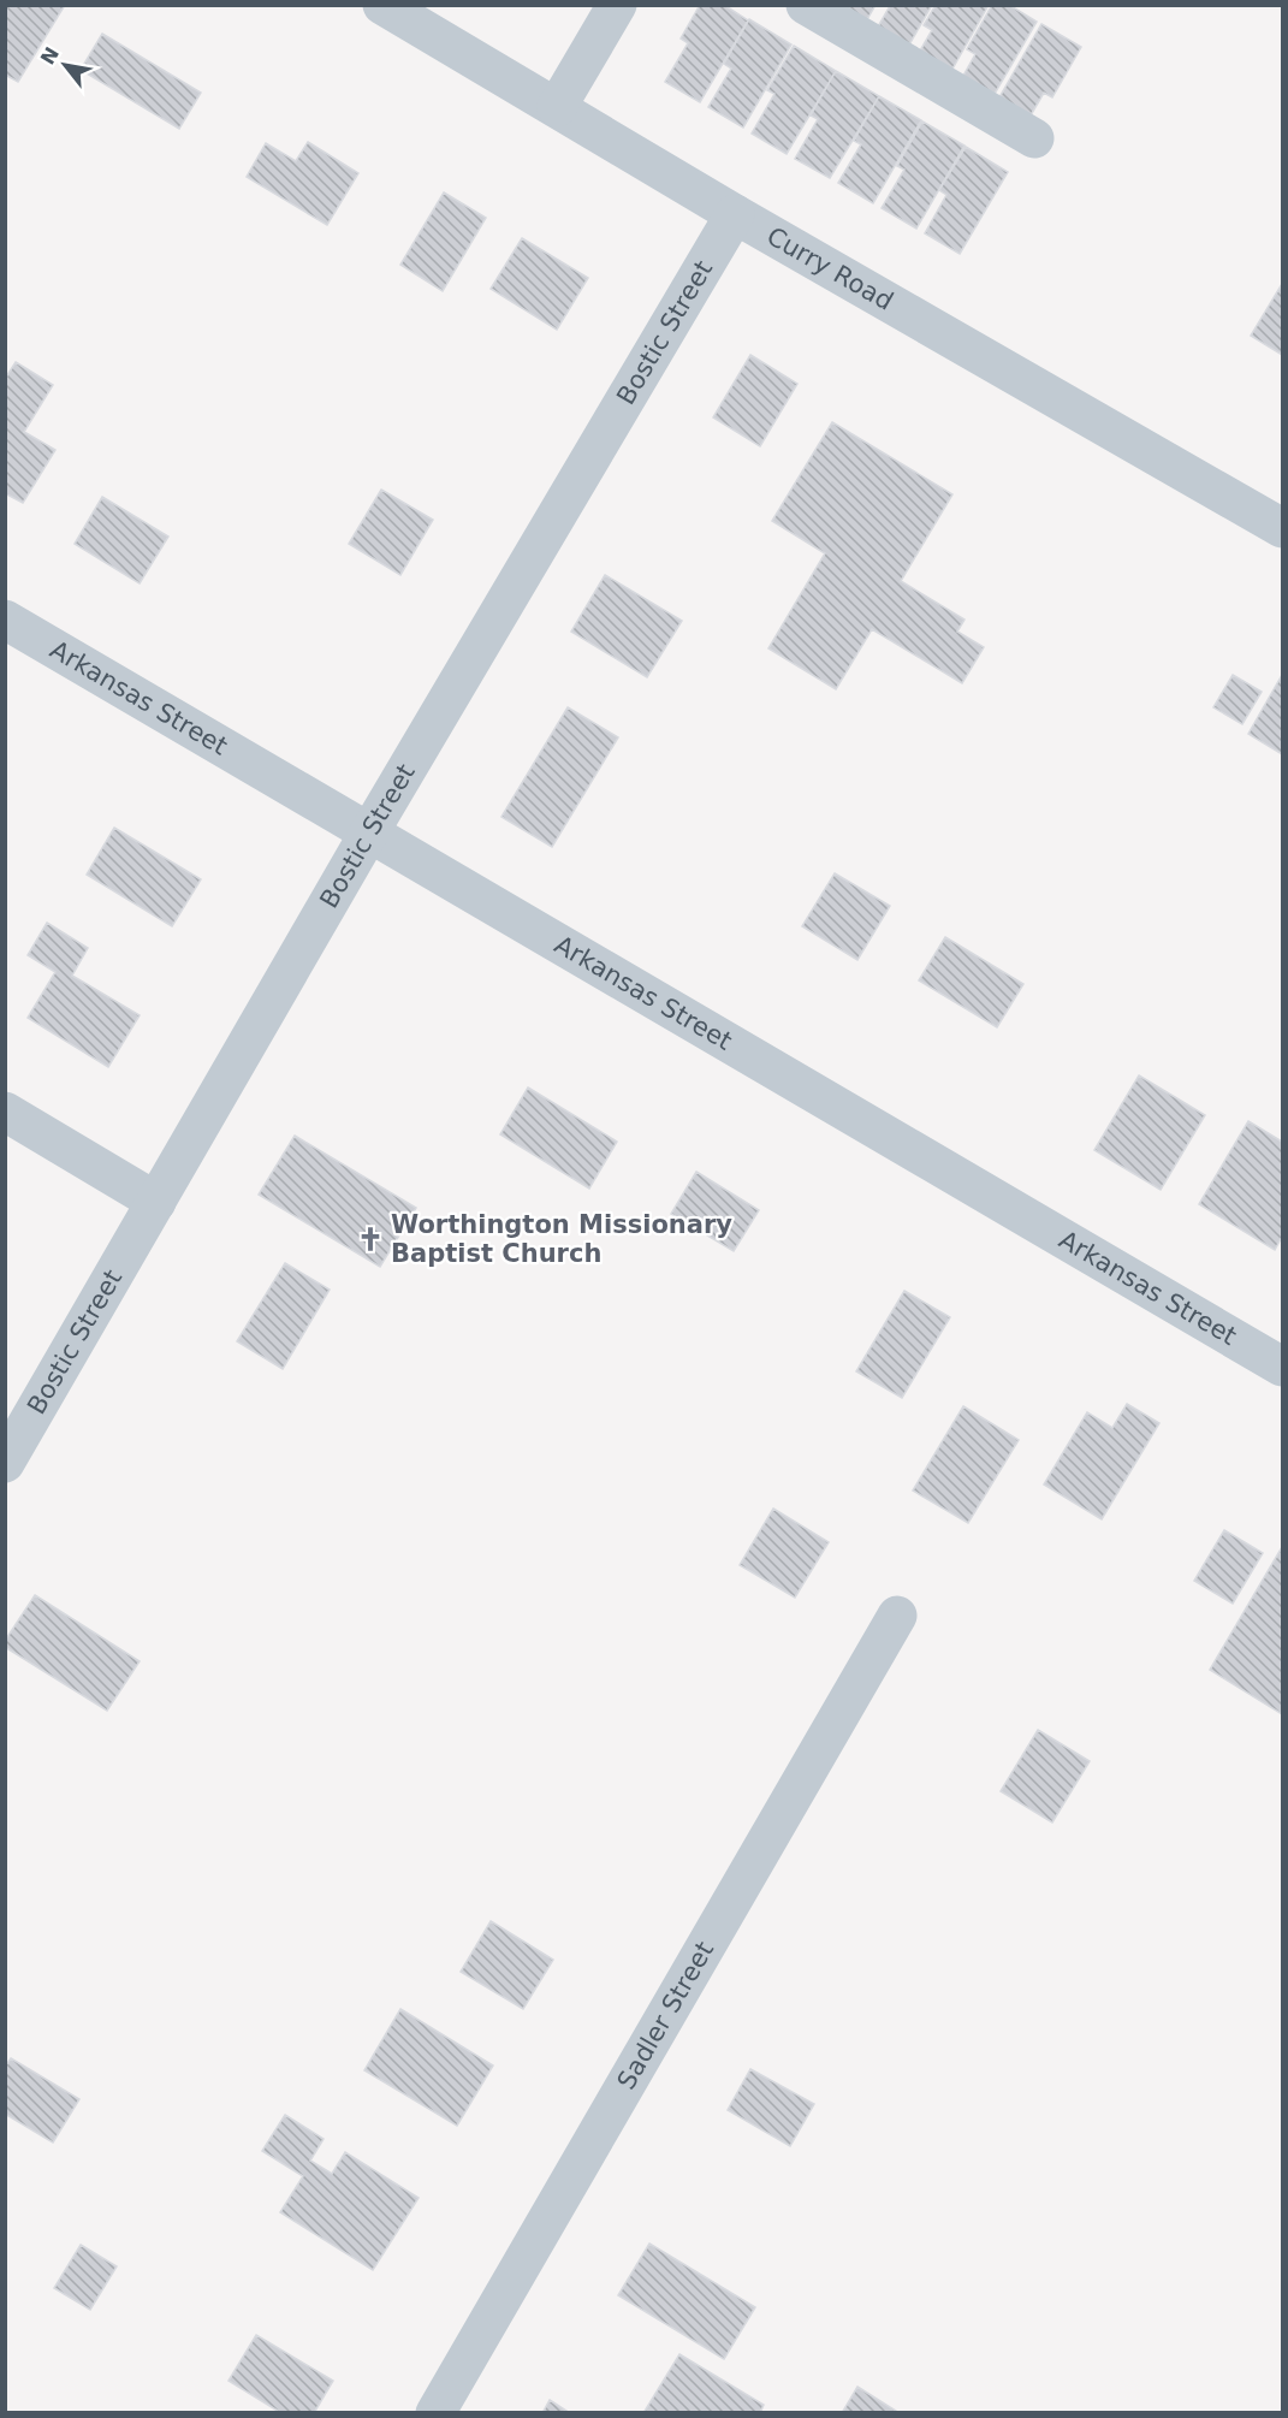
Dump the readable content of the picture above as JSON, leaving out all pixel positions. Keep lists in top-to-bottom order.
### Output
{
  "streets": {
    "street": [
      "Curry Road",
      "Bostic Street",
      "Arkansas Street",
      "Sadler Street"
    ]
  },
  "crossings": [
    ["Curry Road", "Bostic Street"],
    ["Bostic Street", "Arkansas Street"]
  ],
  "places": {
    "church": ["Worthington Missionary Baptist Church"]
  },
  "north": "top left"
}
